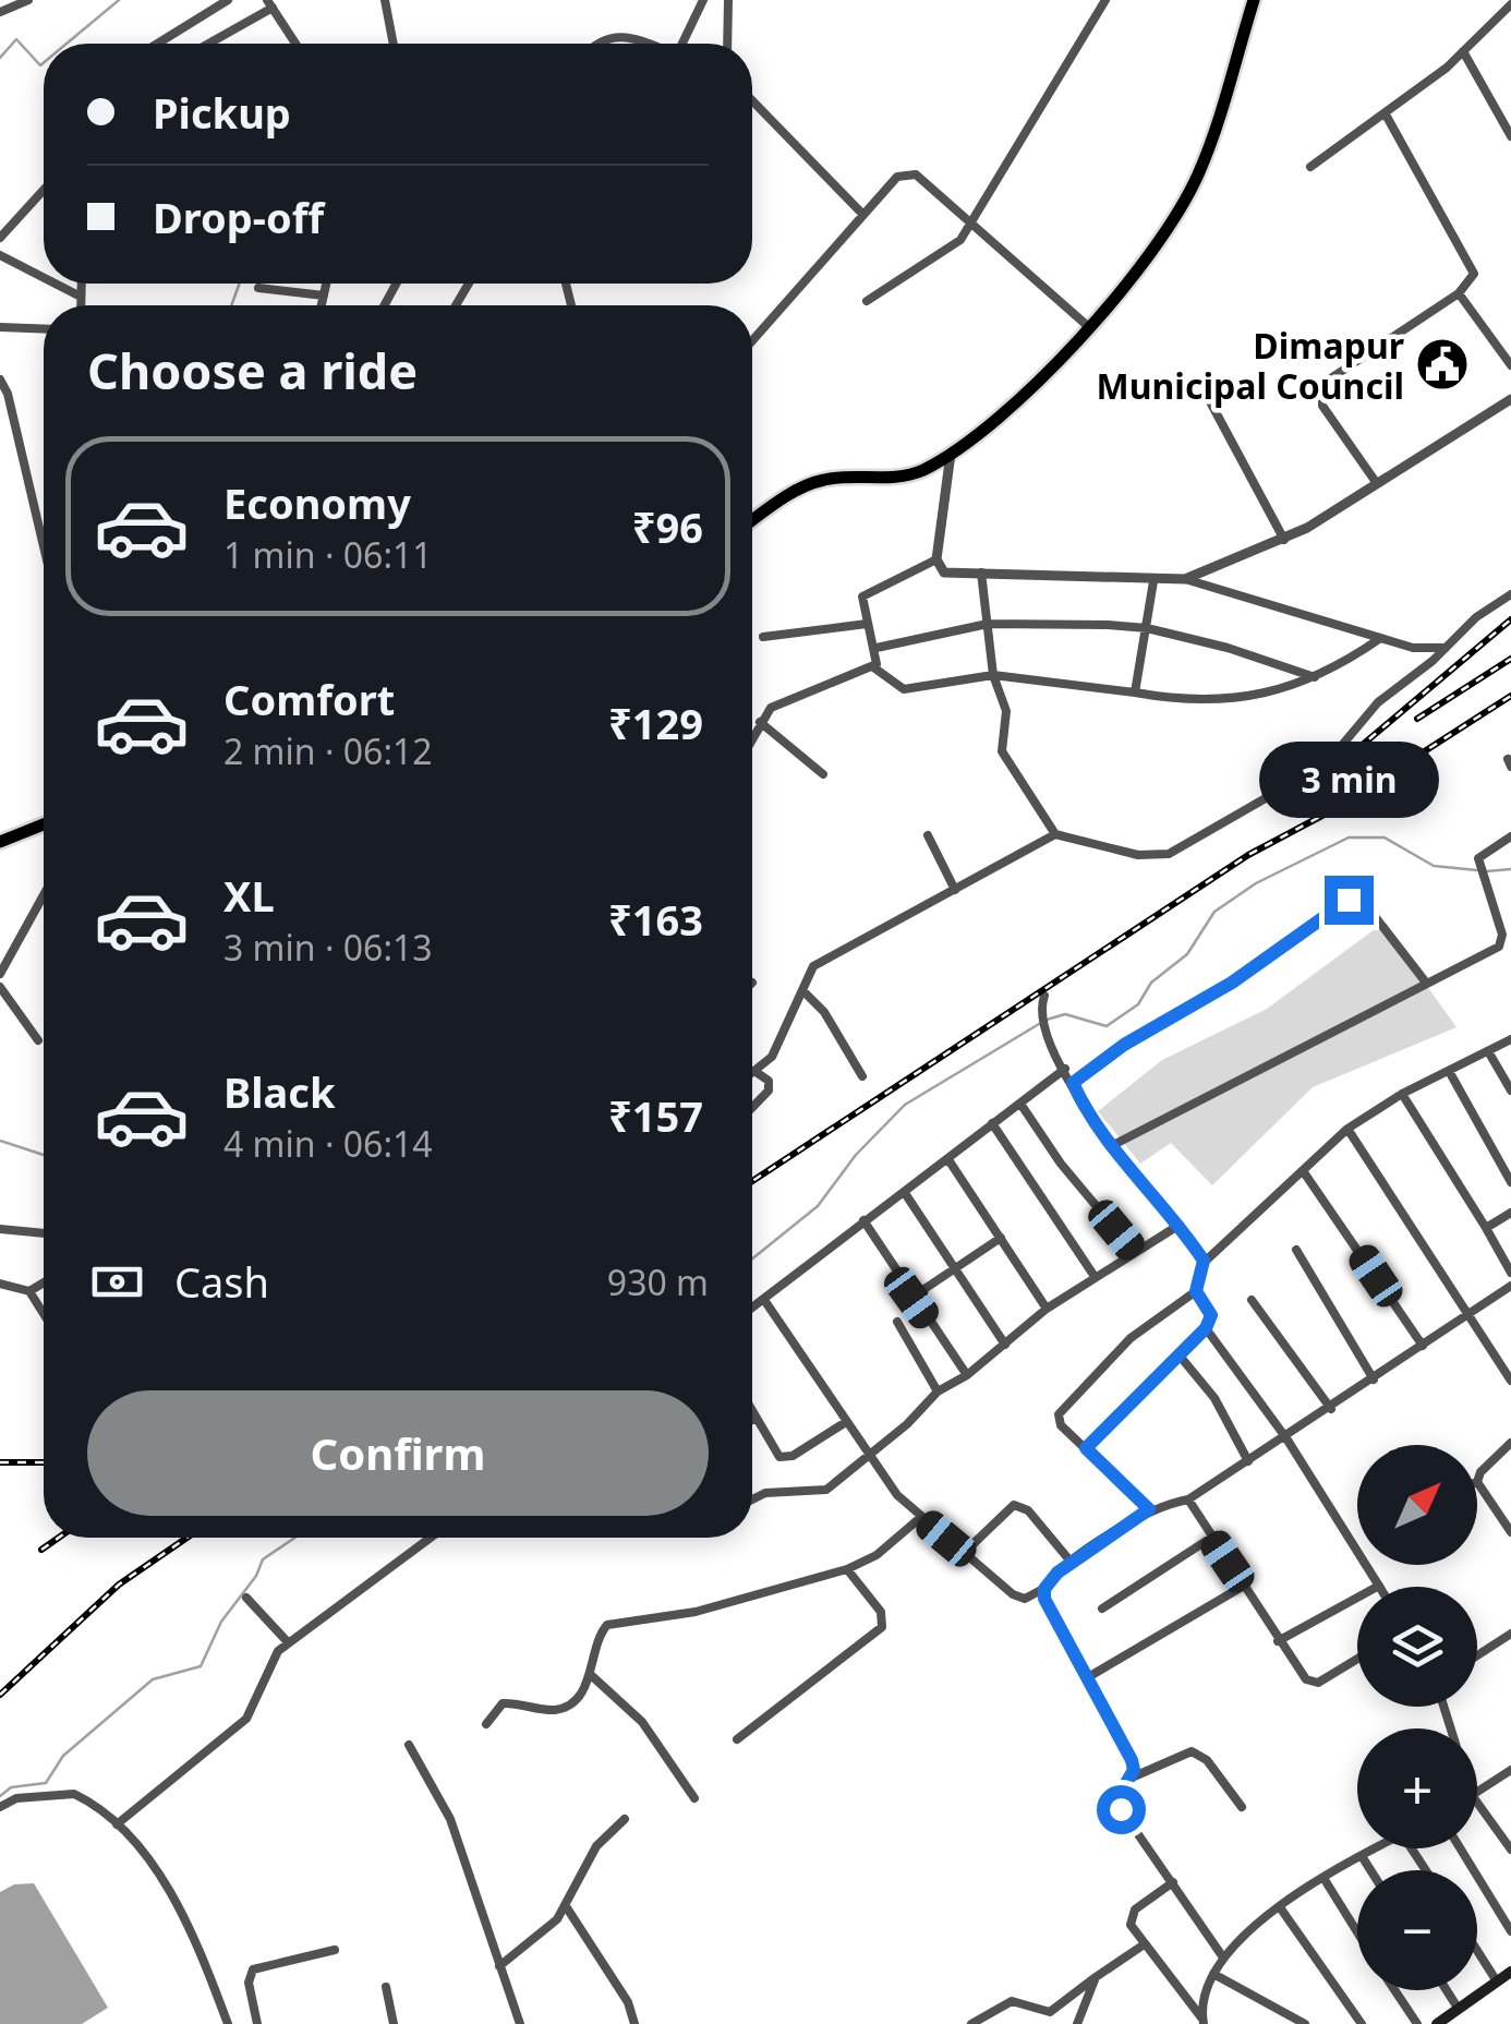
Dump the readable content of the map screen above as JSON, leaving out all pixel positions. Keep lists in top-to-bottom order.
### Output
{
  "places": {
    "public building": ["Dimapur Municipal Council"]
  },
  "north": "top right",
  "page": {
    "banner": ["Pickup", "Drop-off"],
    "heading": "Choose a ride",
    "list": [
      {
        "name": "Economy",
        "note": "1 min · 06:11",
        "value": "₹96"
      },
      {
        "name": "Comfort",
        "note": "2 min · 06:12",
        "value": "₹129"
      },
      {
        "name": "XL",
        "note": "3 min · 06:13",
        "value": "₹163"
      },
      {
        "name": "Black",
        "note": "4 min · 06:14",
        "value": "₹157"
      }
    ],
    "bubble": "3 min",
    "pay": ["Cash", "930 m"],
    "buttons": "Confirm",
    "map_buttons": ["+", "−"]
  }
}
